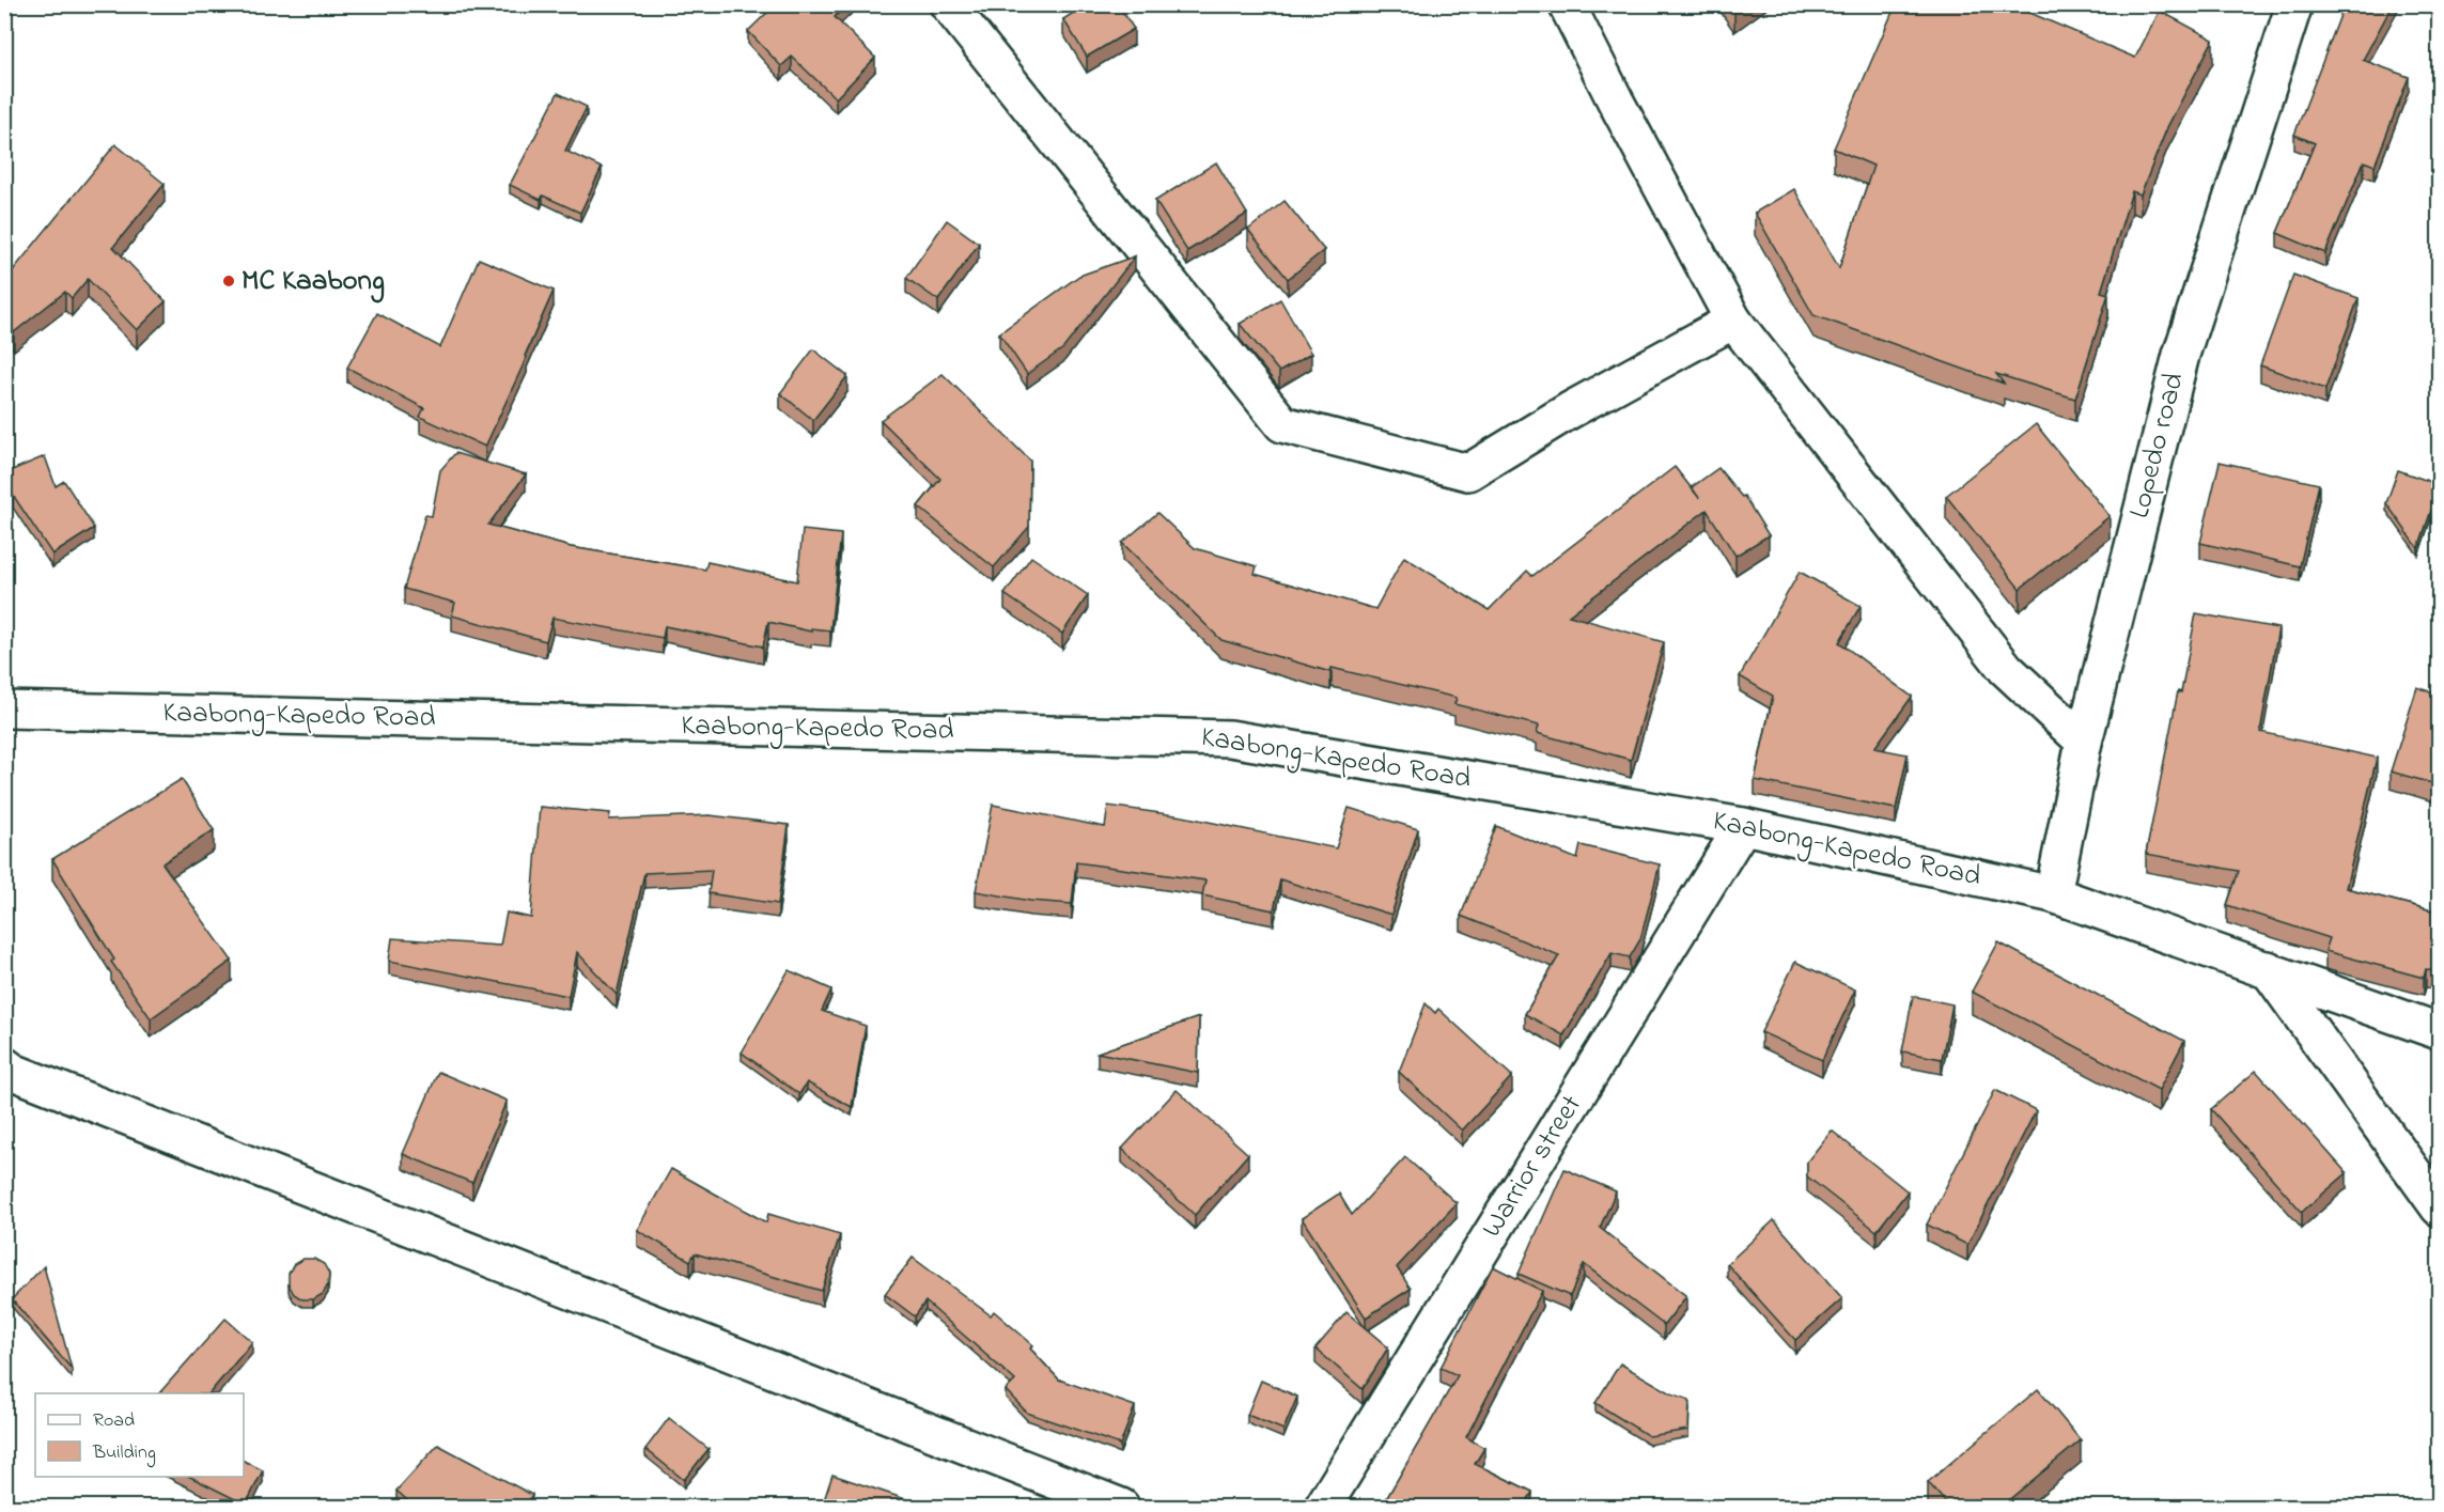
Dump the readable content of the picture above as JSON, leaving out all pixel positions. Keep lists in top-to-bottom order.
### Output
{
  "streets": {
    "street": ["Lopedo road", "Kaabong-Kapedo Road", "Warrior street"]
  },
  "crossings": [
    ["Lopedo road", "Kaabong-Kapedo Road"],
    ["Kaabong-Kapedo Road", "Warrior street"]
  ],
  "places": ["MC Kaabong"],
  "legend": ["Road", "Building"]
}
